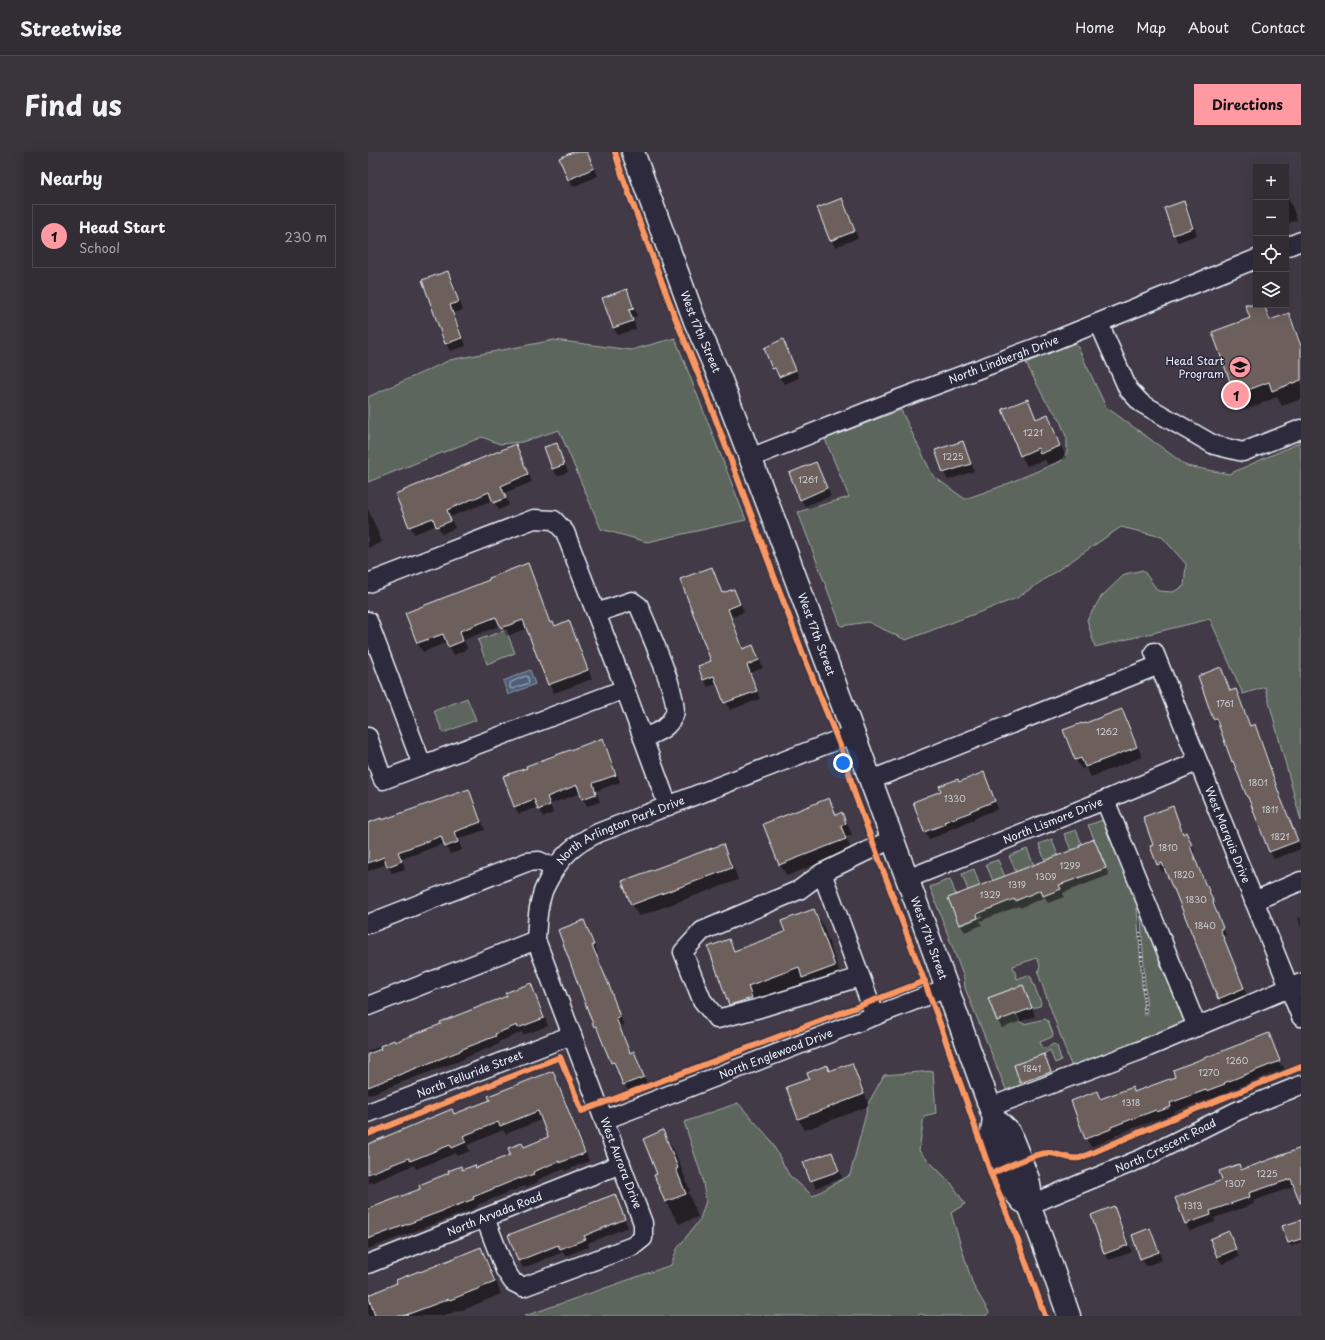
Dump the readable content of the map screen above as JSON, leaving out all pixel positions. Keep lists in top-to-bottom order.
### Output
{
  "streets": {
    "main road": ["West 17th Street"],
    "street": [
      "North Lindbergh Drive",
      "North Lismore Drive",
      "North Arlington Park Drive",
      "West Marquis Drive",
      "North Englewood Drive",
      "North Telluride Street",
      "North Crescent Road",
      "West Aurora Drive",
      "North Arvada Road"
    ]
  },
  "crossings": [
    ["West 17th Street", "North Lindbergh Drive"],
    ["West 17th Street", "North Lismore Drive"],
    ["West 17th Street", "North Arlington Park Drive"],
    ["West 17th Street", "West Marquis Drive"],
    ["West 17th Street", "North Englewood Drive"],
    ["West 17th Street", "North Crescent Road"],
    ["North Lismore Drive", "West Marquis Drive"],
    ["North Arlington Park Drive", "West Aurora Drive"],
    ["North Englewood Drive", "West Aurora Drive"],
    ["North Telluride Street", "West Aurora Drive"],
    ["West Aurora Drive", "North Arvada Road"]
  ],
  "places": {
    "school or university": ["Head Start Program"]
  },
  "house_numbers": [
    "1221",
    "1225",
    "1261",
    "1761",
    "1262",
    "1801",
    "1330",
    "1811",
    "1821",
    "1810",
    "1299",
    "1820",
    "1309",
    "1319",
    "1329",
    "1830",
    "1840",
    "1260",
    "1841",
    "1270",
    "1318",
    "1225",
    "1307",
    "1313"
  ],
  "page": {
    "header": "Streetwise",
    "nav": [
      "Home",
      "Map",
      "About",
      "Contact"
    ],
    "title": "Find us",
    "buttons": "Directions",
    "heading": "Nearby",
    "map_buttons": ["+", "−"],
    "list": [
      {
        "mark": "1",
        "name": "Head Start",
        "note": "School",
        "value": "230 m"
      }
    ],
    "pins": "1"
  }
}
